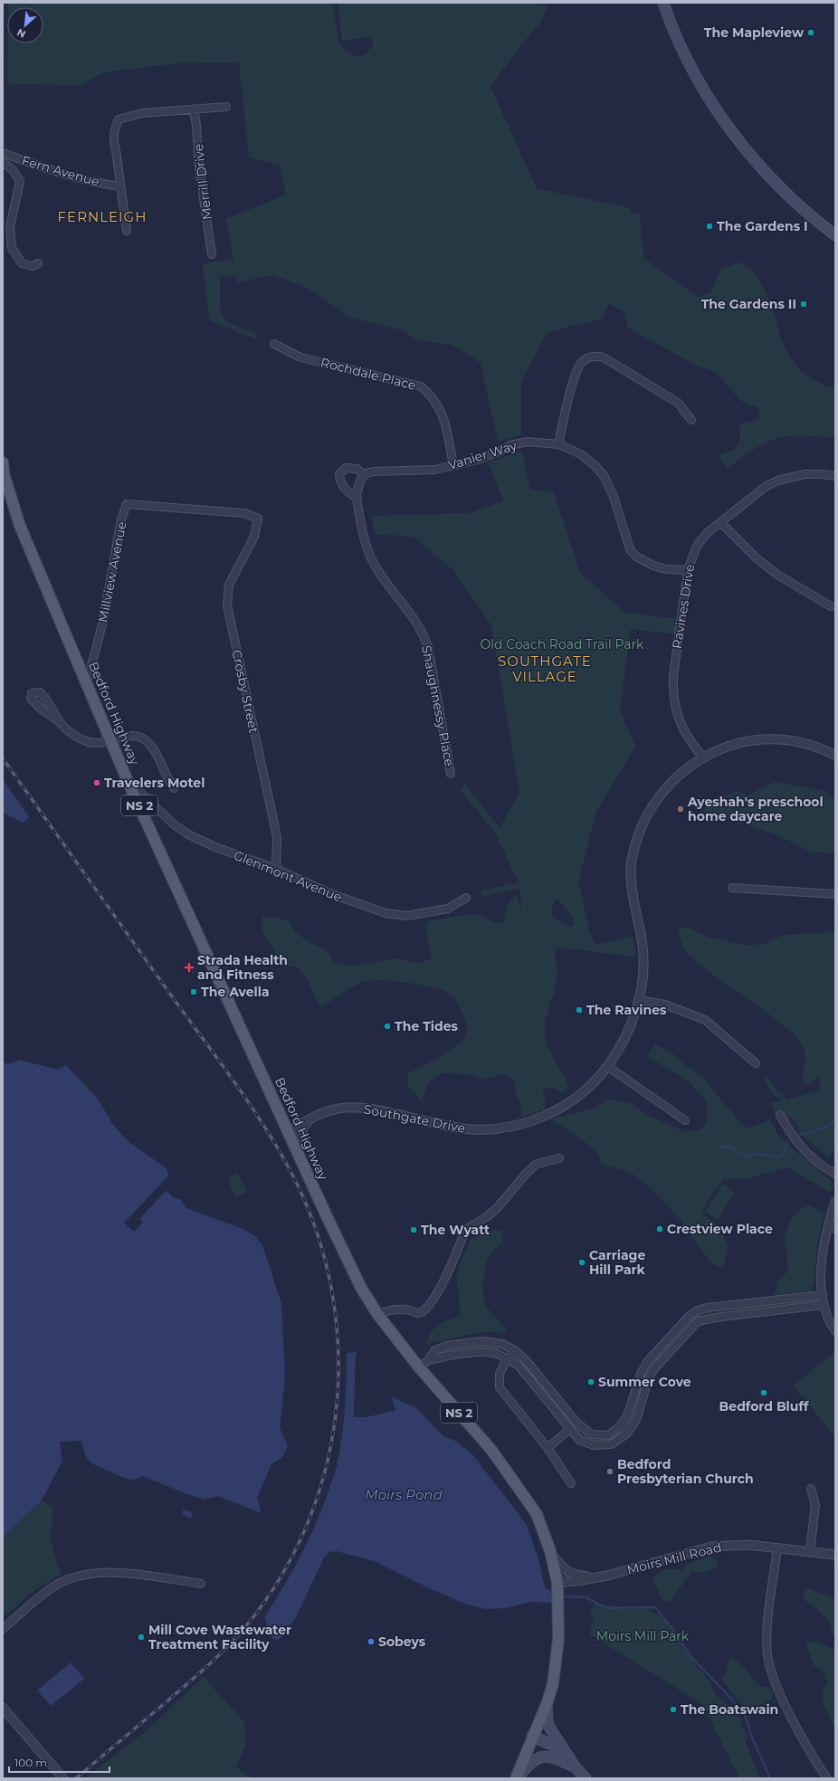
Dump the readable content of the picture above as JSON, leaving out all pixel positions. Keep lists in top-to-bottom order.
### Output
{
  "streets": {
    "main road": ["Bedford Highway", "NS 2"],
    "street": [
      "Fern Avenue",
      "Merrill Drive",
      "Rochdale Place",
      "Vanier Way",
      "Millview Avenue",
      "Ravines Drive",
      "Crosby Street",
      "Shaughnessy Place",
      "Glenmont Avenue",
      "Southgate Drive",
      "Moirs Mill Road"
    ]
  },
  "crossings": [
    ["Rochdale Place", "Vanier Way"],
    ["Vanier Way", "Ravines Drive"],
    ["Millview Avenue", "Crosby Street"],
    ["Millview Avenue", "Bedford Highway"],
    ["Ravines Drive", "Southgate Drive"],
    ["Crosby Street", "Glenmont Avenue"],
    ["Bedford Highway", "Glenmont Avenue"],
    ["Bedford Highway", "Southgate Drive"],
    ["Bedford Highway", "Moirs Mill Road"]
  ],
  "districts": ["FERNLEIGH", "SOUTHGATE VILLAGE"],
  "water": ["Moirs Pond"],
  "parks": ["Old Coach Road Trail Park", "Moirs Mill Park"],
  "places": {
    "other": [
      "The Mapleview",
      "The Gardens I",
      "The Gardens II",
      "Travelers Motel",
      "Ayeshah's preschool home daycare",
      "The Avella",
      "The Ravines",
      "The Tides",
      "Crestview Place",
      "The Wyatt",
      "Carriage Hill Park",
      "Summer Cove",
      "Bedford Bluff",
      "Bedford Presbyterian Church",
      "Mill Cove Wastewater Treatment Facility",
      "Sobeys",
      "The Boatswain"
    ],
    "health": ["Strada Health and Fitness"]
  },
  "scale_bar": "100 m",
  "north": "bottom left"
}
